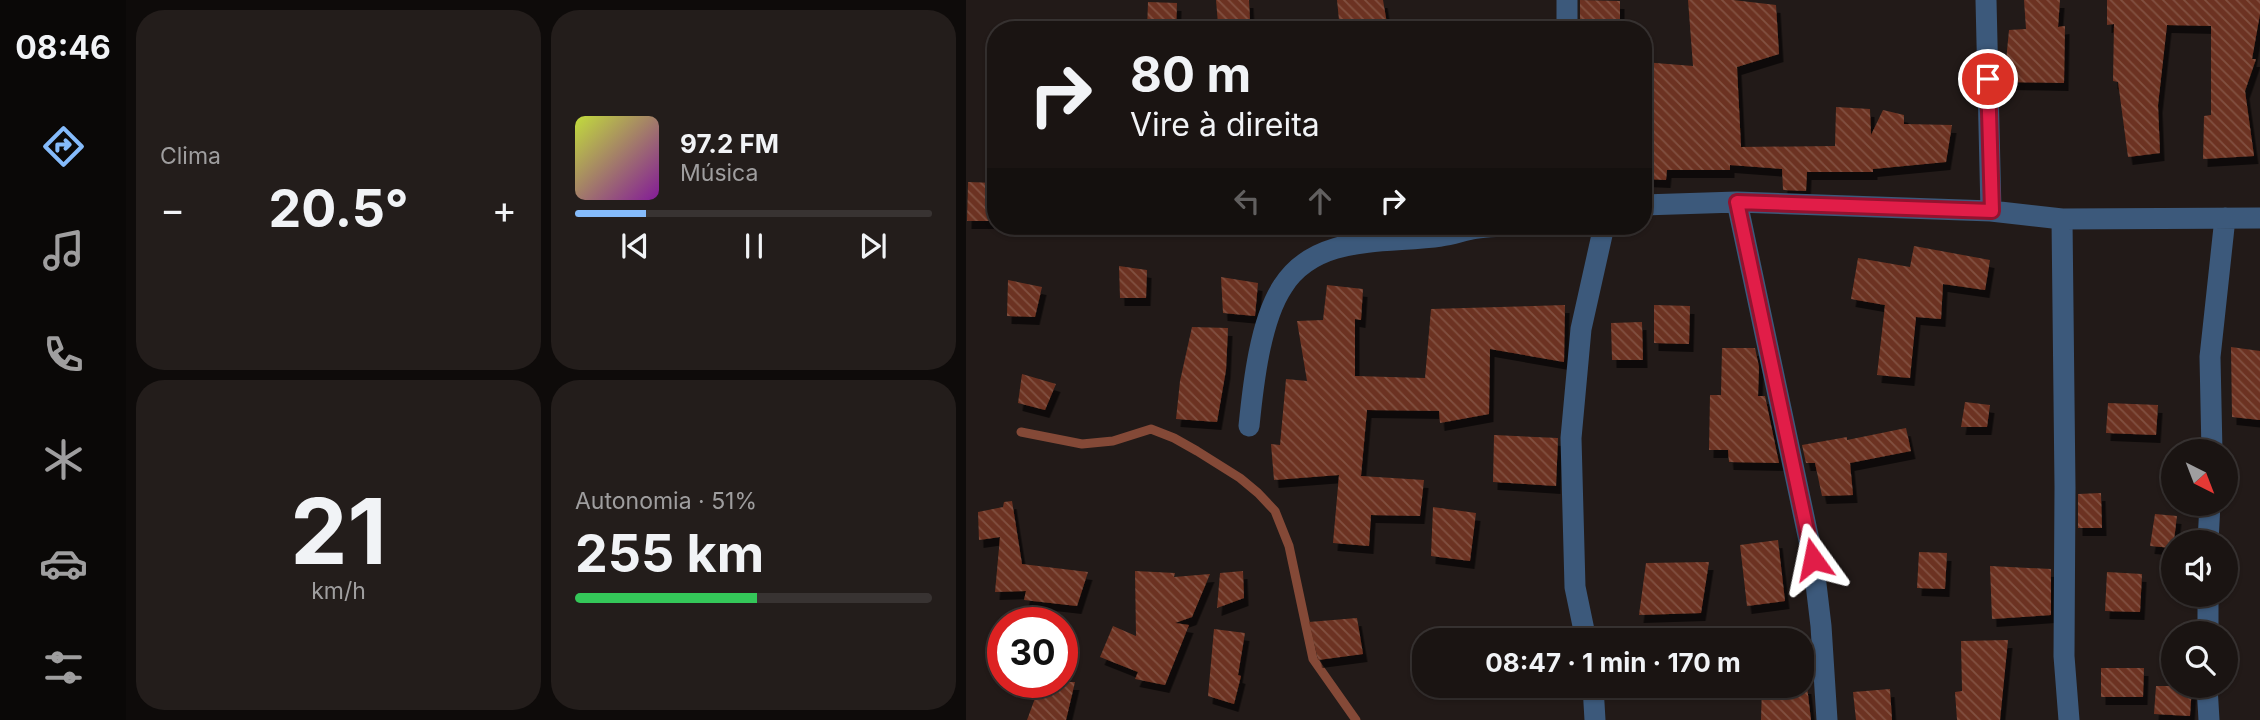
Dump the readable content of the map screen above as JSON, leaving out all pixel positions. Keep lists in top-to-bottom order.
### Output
{
  "north": "bottom right",
  "page": {
    "tabs": "08:46",
    "tile": [
      "Clima",
      ["21", "km/h"],
      ["Autonomia · 51%", "255 km"]
    ],
    "turn": ["80 m", "Vire à direita"],
    "song": ["97.2 FM", "Música"],
    "heat": ["−", "20.5°", "+"],
    "limit": "30",
    "trip": "08:47 · 1 min · 170 m"
  }
}
